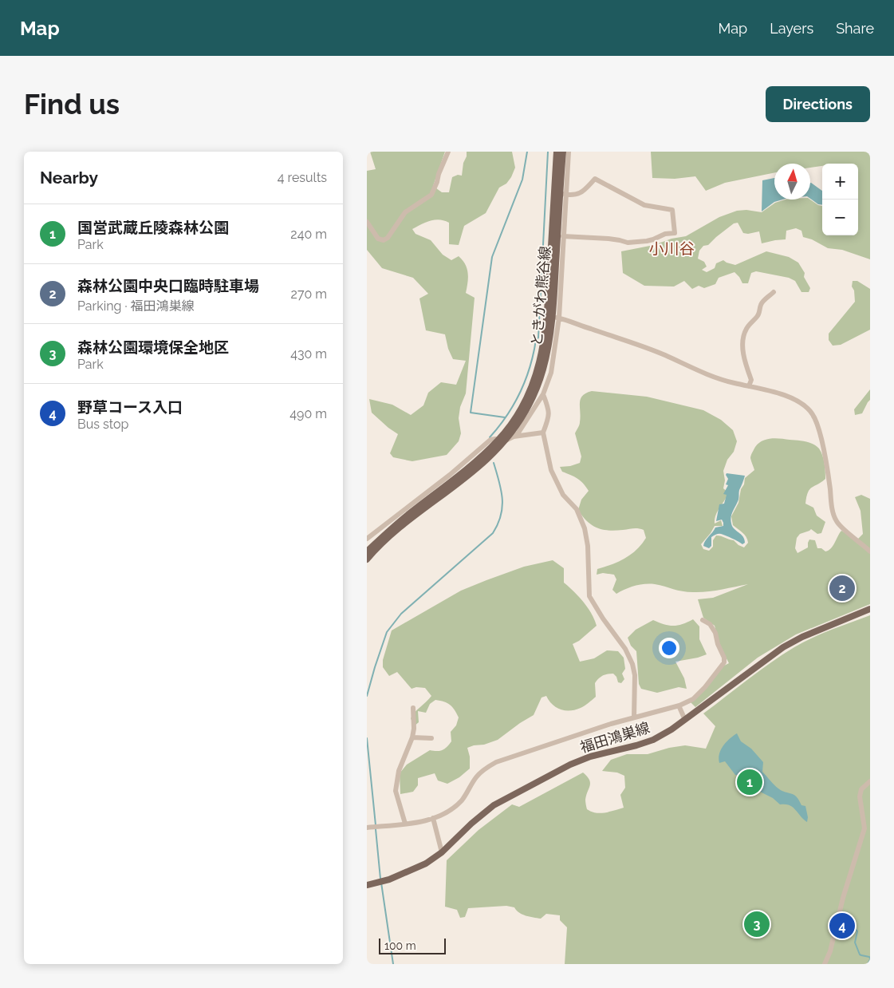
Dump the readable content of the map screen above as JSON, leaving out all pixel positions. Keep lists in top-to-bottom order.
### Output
{
  "streets": {
    "main road": ["ときがわ熊谷線", "福田鴻巣線"]
  },
  "districts": ["小川谷"],
  "scale_bar": "100 m",
  "north": "top",
  "page": {
    "header": "Map",
    "nav": ["Map", "Layers", "Share"],
    "buttons": "Directions",
    "title": "Find us",
    "heading": ["Nearby", "4 results"],
    "map_buttons": ["+", "−"],
    "list": [
      {
        "mark": "1",
        "name": "国営武蔵丘陵森林公園",
        "note": "Park",
        "value": "240 m"
      },
      {
        "mark": "2",
        "name": "森林公園中央口臨時駐車場",
        "note": "Parking · 福田鴻巣線",
        "value": "270 m"
      },
      {
        "mark": "3",
        "name": "森林公園環境保全地区",
        "note": "Park",
        "value": "430 m"
      },
      {
        "mark": "4",
        "name": "野草コース入口",
        "note": "Bus stop",
        "value": "490 m"
      }
    ],
    "pins": [
      "2",
      "1",
      "3",
      "4"
    ],
    "scale": "100 m"
  }
}
